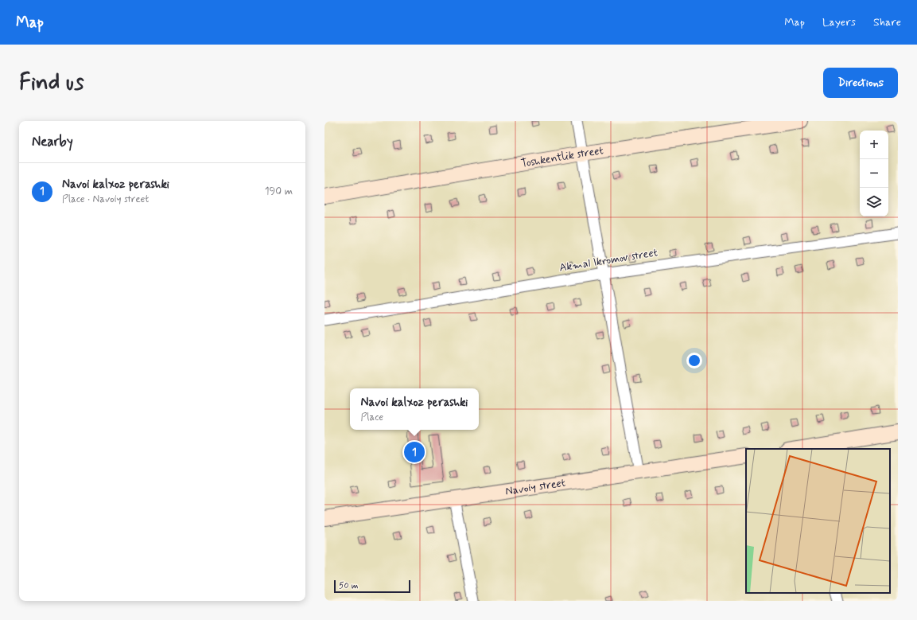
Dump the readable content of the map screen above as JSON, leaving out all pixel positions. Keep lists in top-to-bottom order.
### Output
{
  "streets": {
    "street": ["Toshkentlik street", "Akmal Ikromov street", "Navoiy street"]
  },
  "scale_bar": "50 m",
  "page": {
    "header": "Map",
    "nav": ["Map", "Layers", "Share"],
    "buttons": "Directions",
    "title": "Find us",
    "heading": "Nearby",
    "map_buttons": ["+", "−"],
    "list": [
      {
        "mark": "1",
        "name": "Navoi kalxoz perashki",
        "note": "Place · Navoiy street",
        "value": "190 m"
      }
    ],
    "popup": ["Navoi kalxoz perashki", "Place"],
    "pins": "1",
    "scale": "50 m"
  }
}
